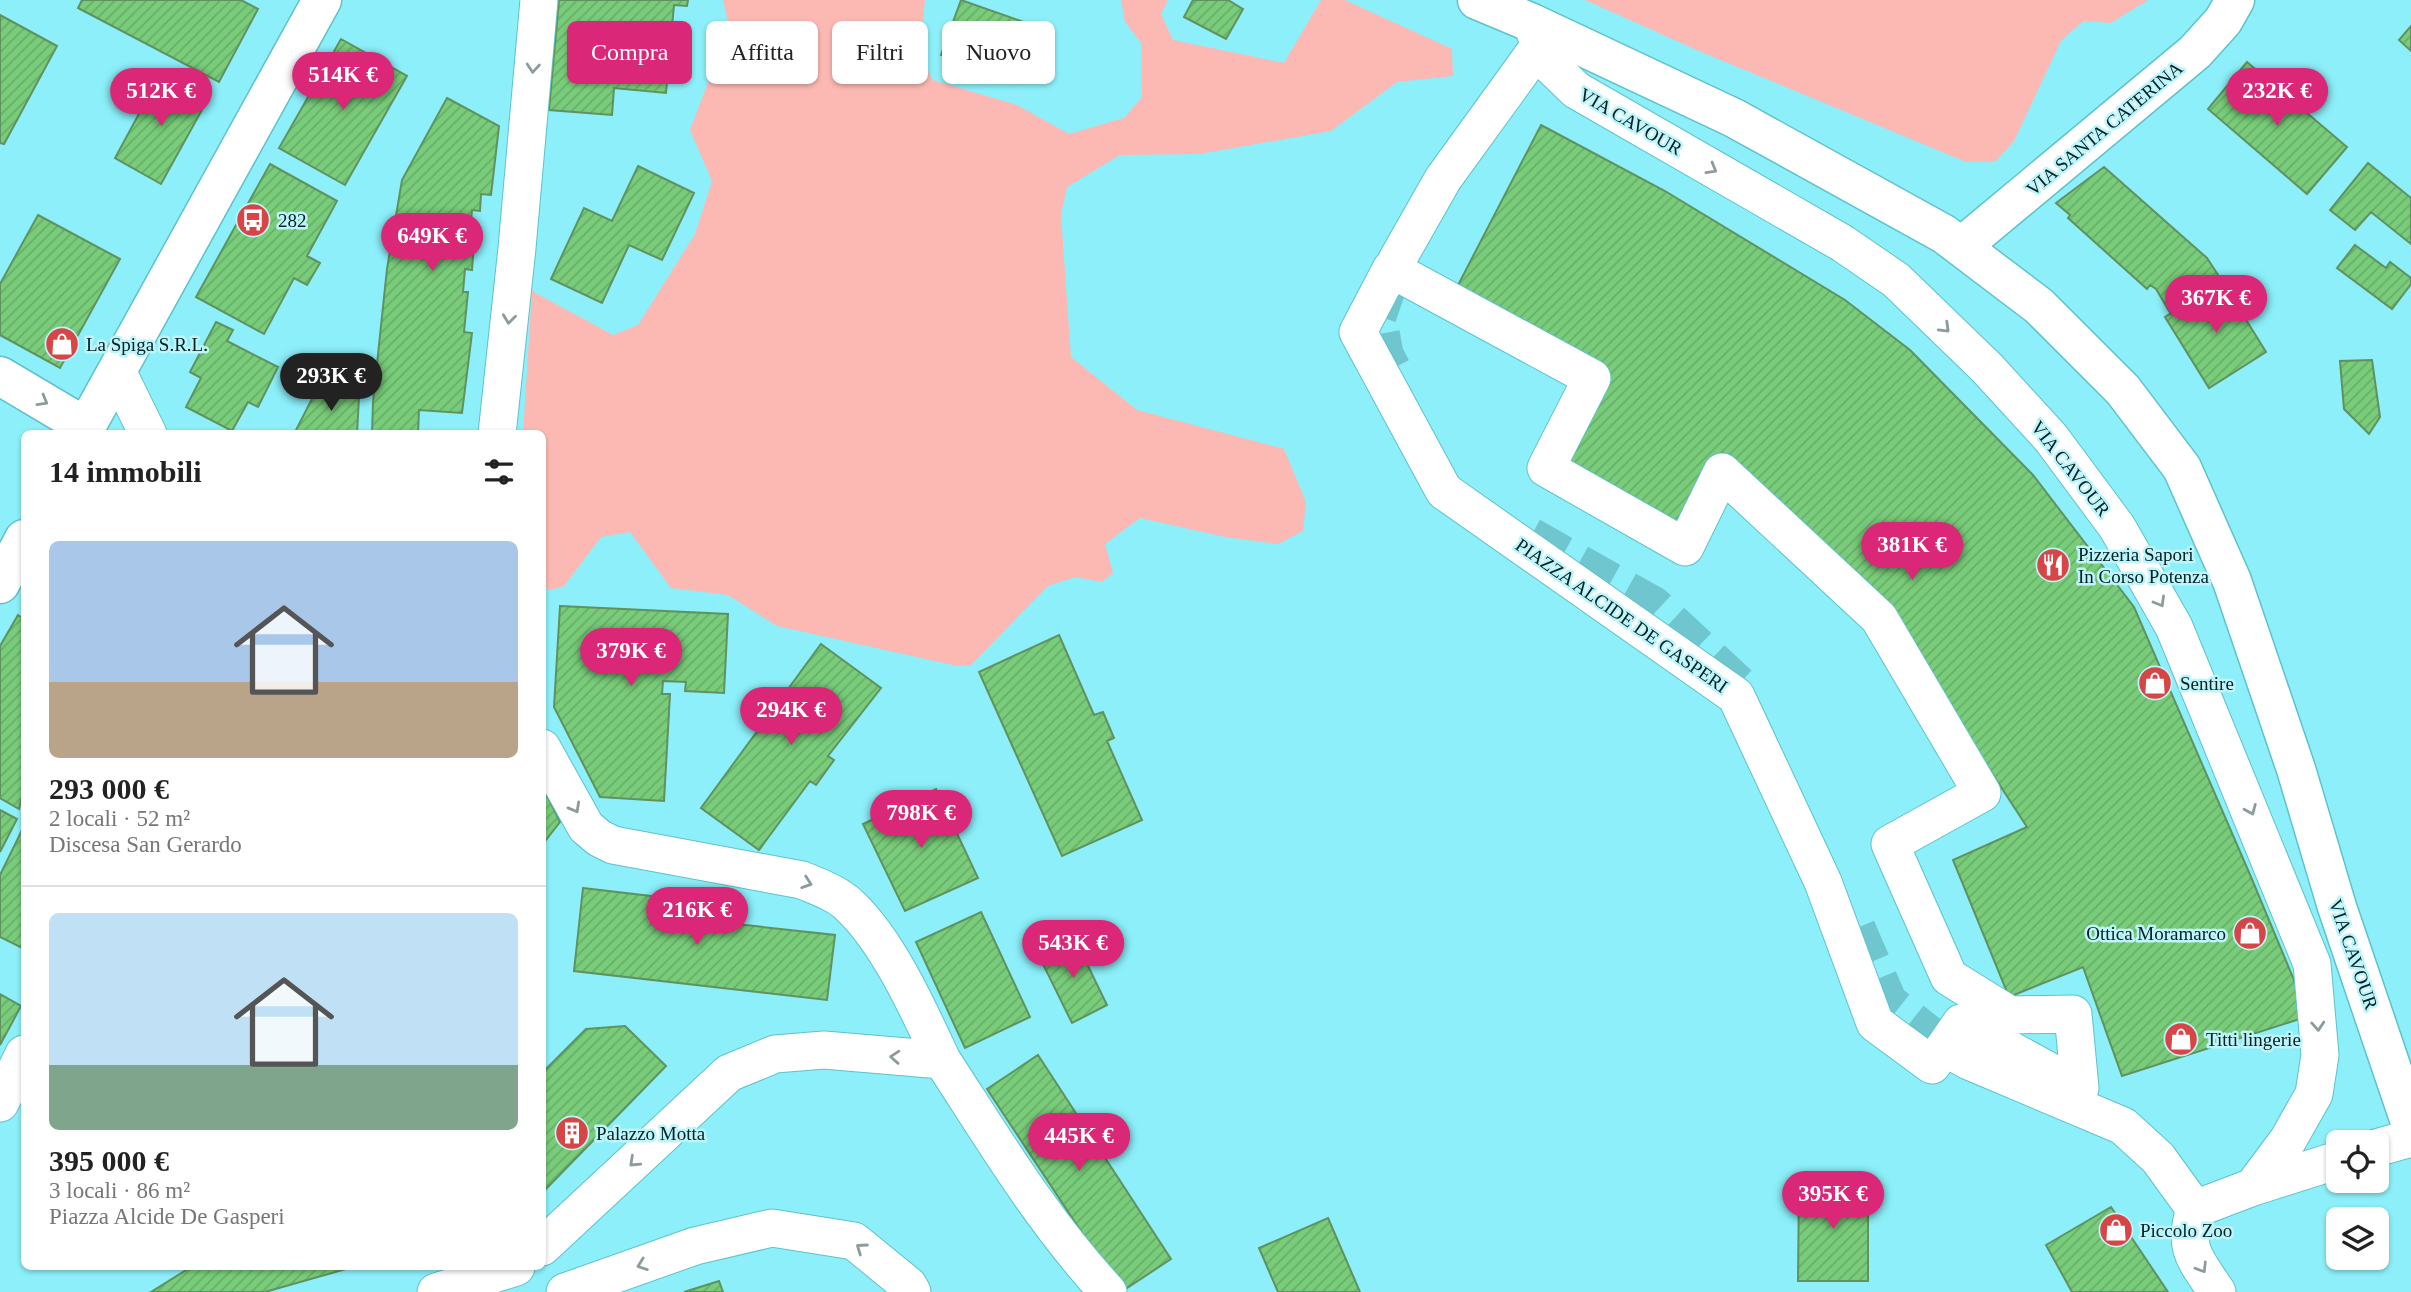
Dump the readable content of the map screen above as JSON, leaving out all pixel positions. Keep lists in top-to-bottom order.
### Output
{
  "streets": {
    "main road": ["VIA CAVOUR", "VIA SANTA CATERINA"],
    "street": ["PIAZZA ALCIDE DE GASPERI"]
  },
  "crossings": [
    ["VIA CAVOUR", "VIA SANTA CATERINA"]
  ],
  "places": {
    "bus stop": ["282"],
    "shop": [
      "La Spiga S.R.L.",
      "Sentire",
      "Ottica Moramarco",
      "Titti lingerie",
      "Piccolo Zoo"
    ],
    "restaurant": ["Pizzeria Sapori In Corso Potenza"],
    "building": ["Palazzo Motta"]
  },
  "page": {
    "chip": [
      "Compra",
      "Affitta",
      "Filtri",
      "Nuovo"
    ],
    "price": [
      "514K €",
      "512K €",
      "232K €",
      "649K €",
      "367K €",
      "293K €",
      "381K €",
      "379K €",
      "294K €",
      "798K €",
      "216K €",
      "543K €",
      "445K €",
      "395K €"
    ],
    "heading": "14 immobili",
    "list": [
      {
        "name": "293 000 €",
        "note": "2 locali · 52 m² · Discesa San Gerardo"
      },
      {
        "name": "395 000 €",
        "note": "3 locali · 86 m² · Piazza Alcide De Gasperi"
      }
    ]
  }
}
